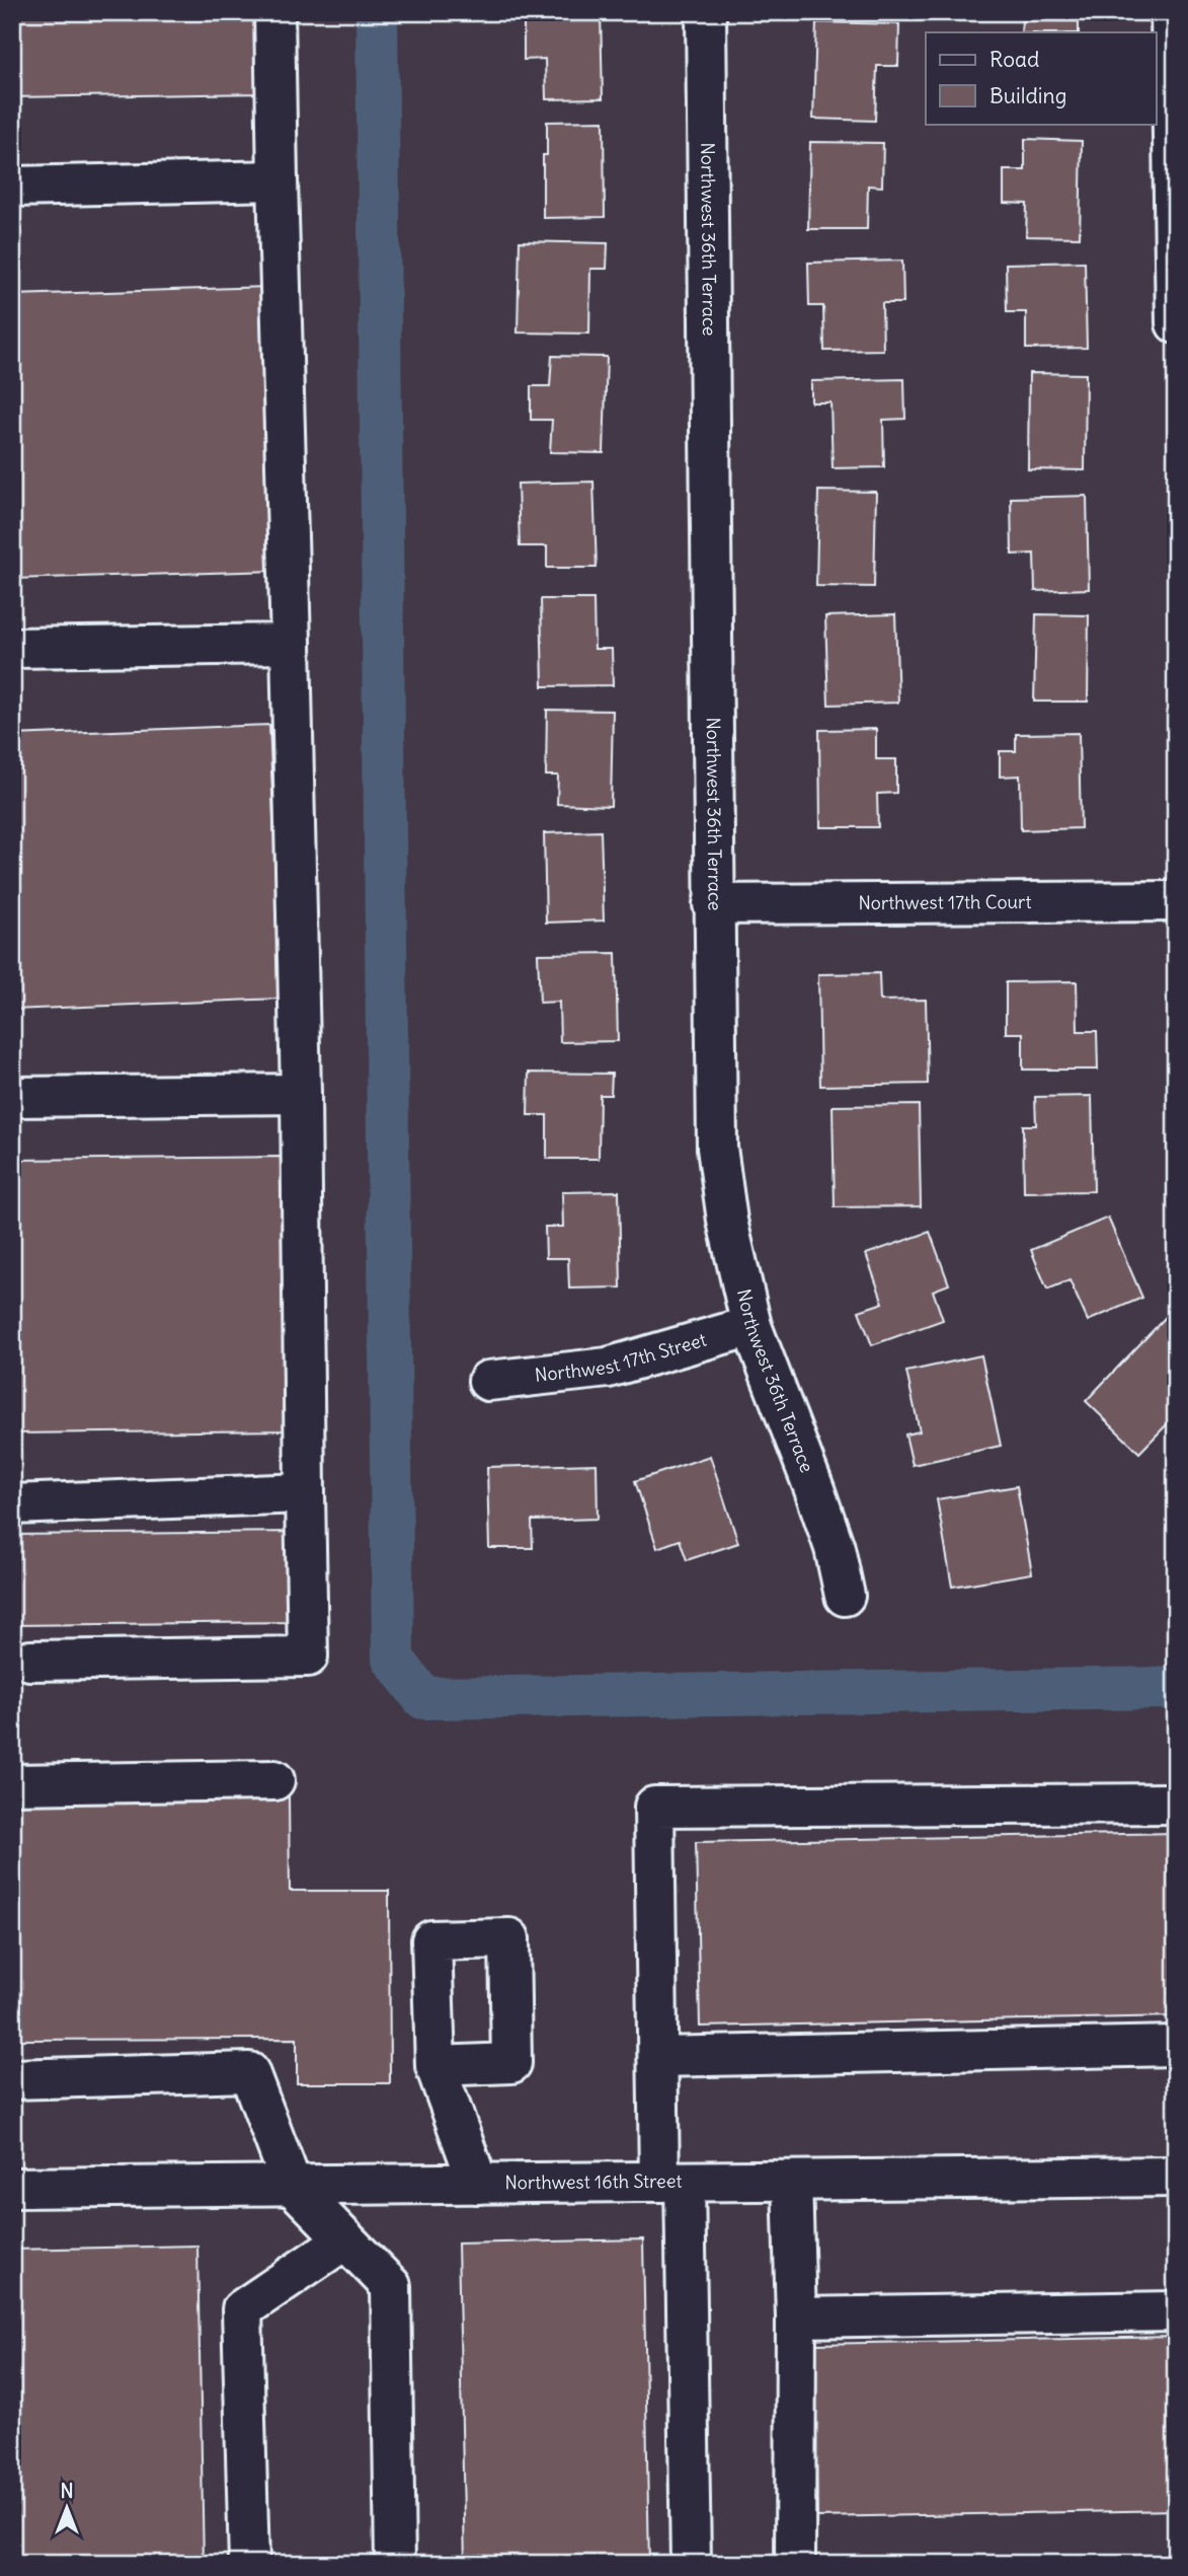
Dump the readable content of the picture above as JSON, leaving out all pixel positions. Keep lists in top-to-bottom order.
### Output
{
  "streets": {
    "street": [
      "Northwest 36th Terrace",
      "Northwest 17th Court",
      "Northwest 17th Street",
      "Northwest 16th Street"
    ]
  },
  "crossings": [
    ["Northwest 36th Terrace", "Northwest 17th Court"],
    ["Northwest 36th Terrace", "Northwest 17th Street"]
  ],
  "legend": ["Road", "Building"],
  "north": "top"
}
